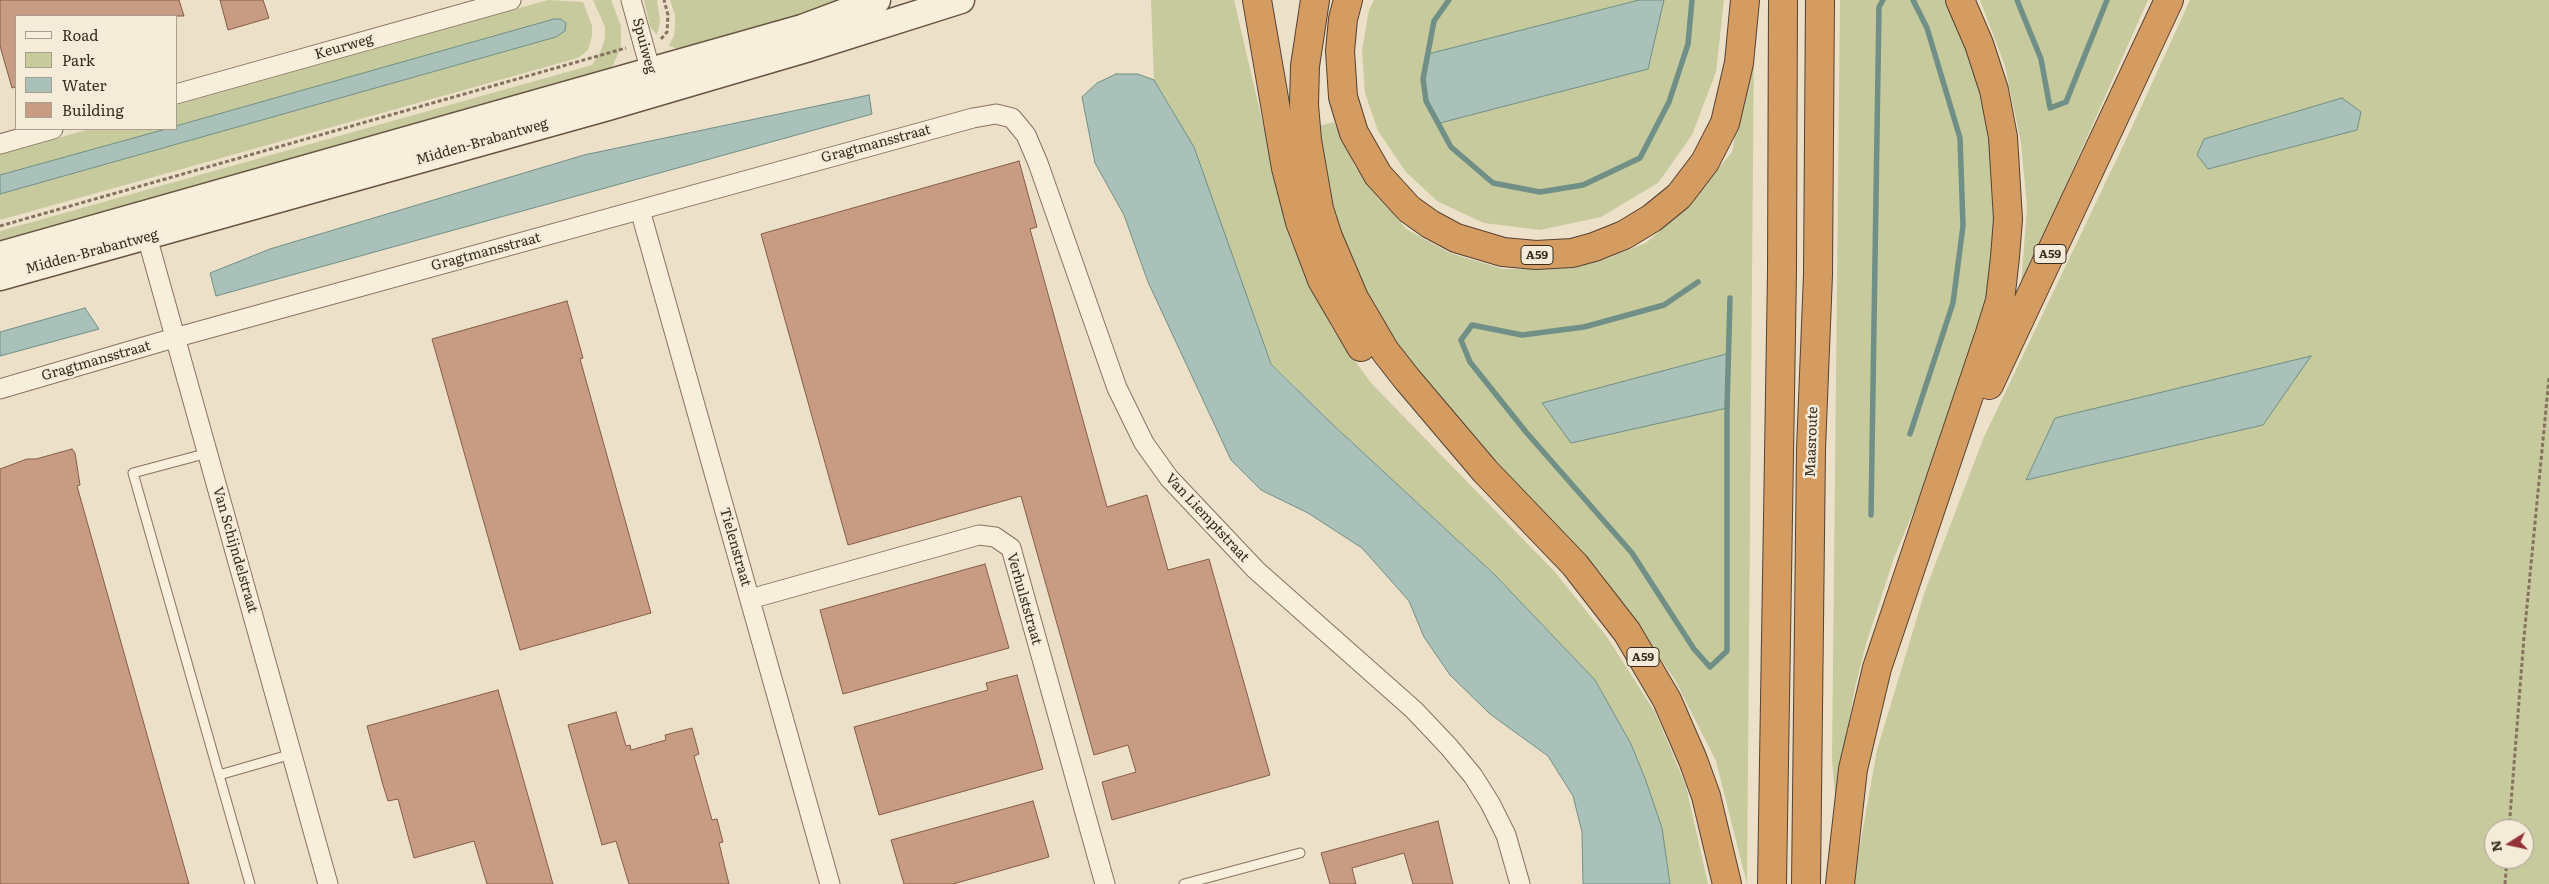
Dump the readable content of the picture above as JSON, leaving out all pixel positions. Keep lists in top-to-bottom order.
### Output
{
  "streets": {
    "highway": ["A59", "Maasroute"],
    "street": [
      "Spuiweg",
      "Keurweg",
      "Midden-Brabantweg",
      "Gragtmansstraat",
      "Van Liemptstraat",
      "Tielenstraat",
      "Van Schijndelstraat",
      "Verhulststraat"
    ]
  },
  "crossings": [
    ["Spuiweg", "Midden-Brabantweg"],
    ["Midden-Brabantweg", "Van Schijndelstraat"],
    ["Gragtmansstraat", "Van Liemptstraat"],
    ["Gragtmansstraat", "Tielenstraat"],
    ["Gragtmansstraat", "Van Schijndelstraat"],
    ["Tielenstraat", "Verhulststraat"]
  ],
  "legend": [
    "Road",
    "Park",
    "Water",
    "Building"
  ],
  "north": "left"
}
